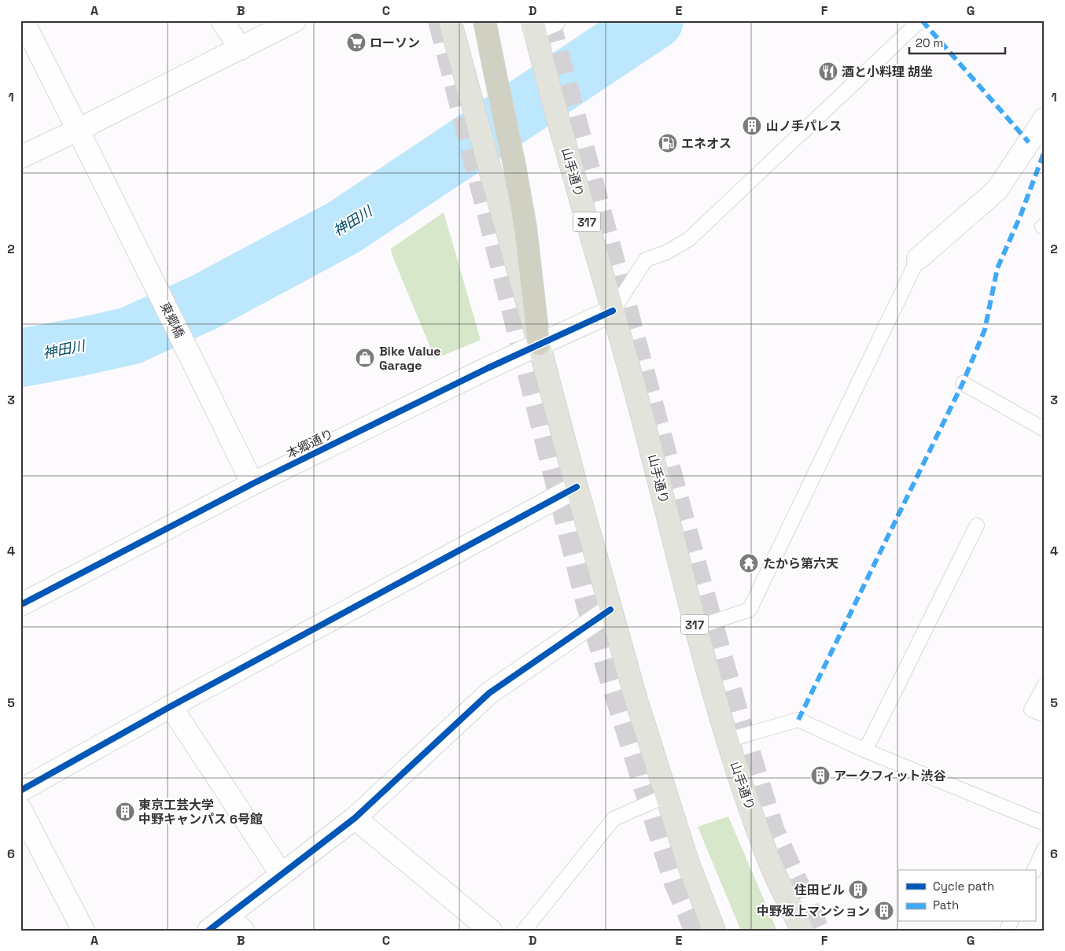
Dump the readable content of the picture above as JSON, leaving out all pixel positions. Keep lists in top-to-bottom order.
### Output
{
  "streets": {
    "main road": ["山手通り", "317"],
    "street": ["東郷橋", "本郷通り"]
  },
  "crossings": [
    ["山手通り", "本郷通り"],
    ["東郷橋", "本郷通り"]
  ],
  "water": ["神田川"],
  "places": {
    "supermarket": ["ローソン"],
    "restaurant": ["酒と小料理 胡坐"],
    "building": [
      "山ノ手パレス",
      "アークフィット渋谷",
      "東京工芸大学 中野キャンパス 6号館",
      "住田ビル",
      "中野坂上マンション"
    ],
    "fuel station": ["エネオス"],
    "shop": ["Bike Value Garage"],
    "temple": ["たから第六天"]
  },
  "legend": ["Cycle path", "Path"],
  "scale_bar": "20 m",
  "grid": {
    "columns": [
      "A",
      "B",
      "C",
      "D",
      "E",
      "F",
      "G"
    ],
    "rows": [
      "1",
      "2",
      "3",
      "4",
      "5",
      "6"
    ]
  }
}
